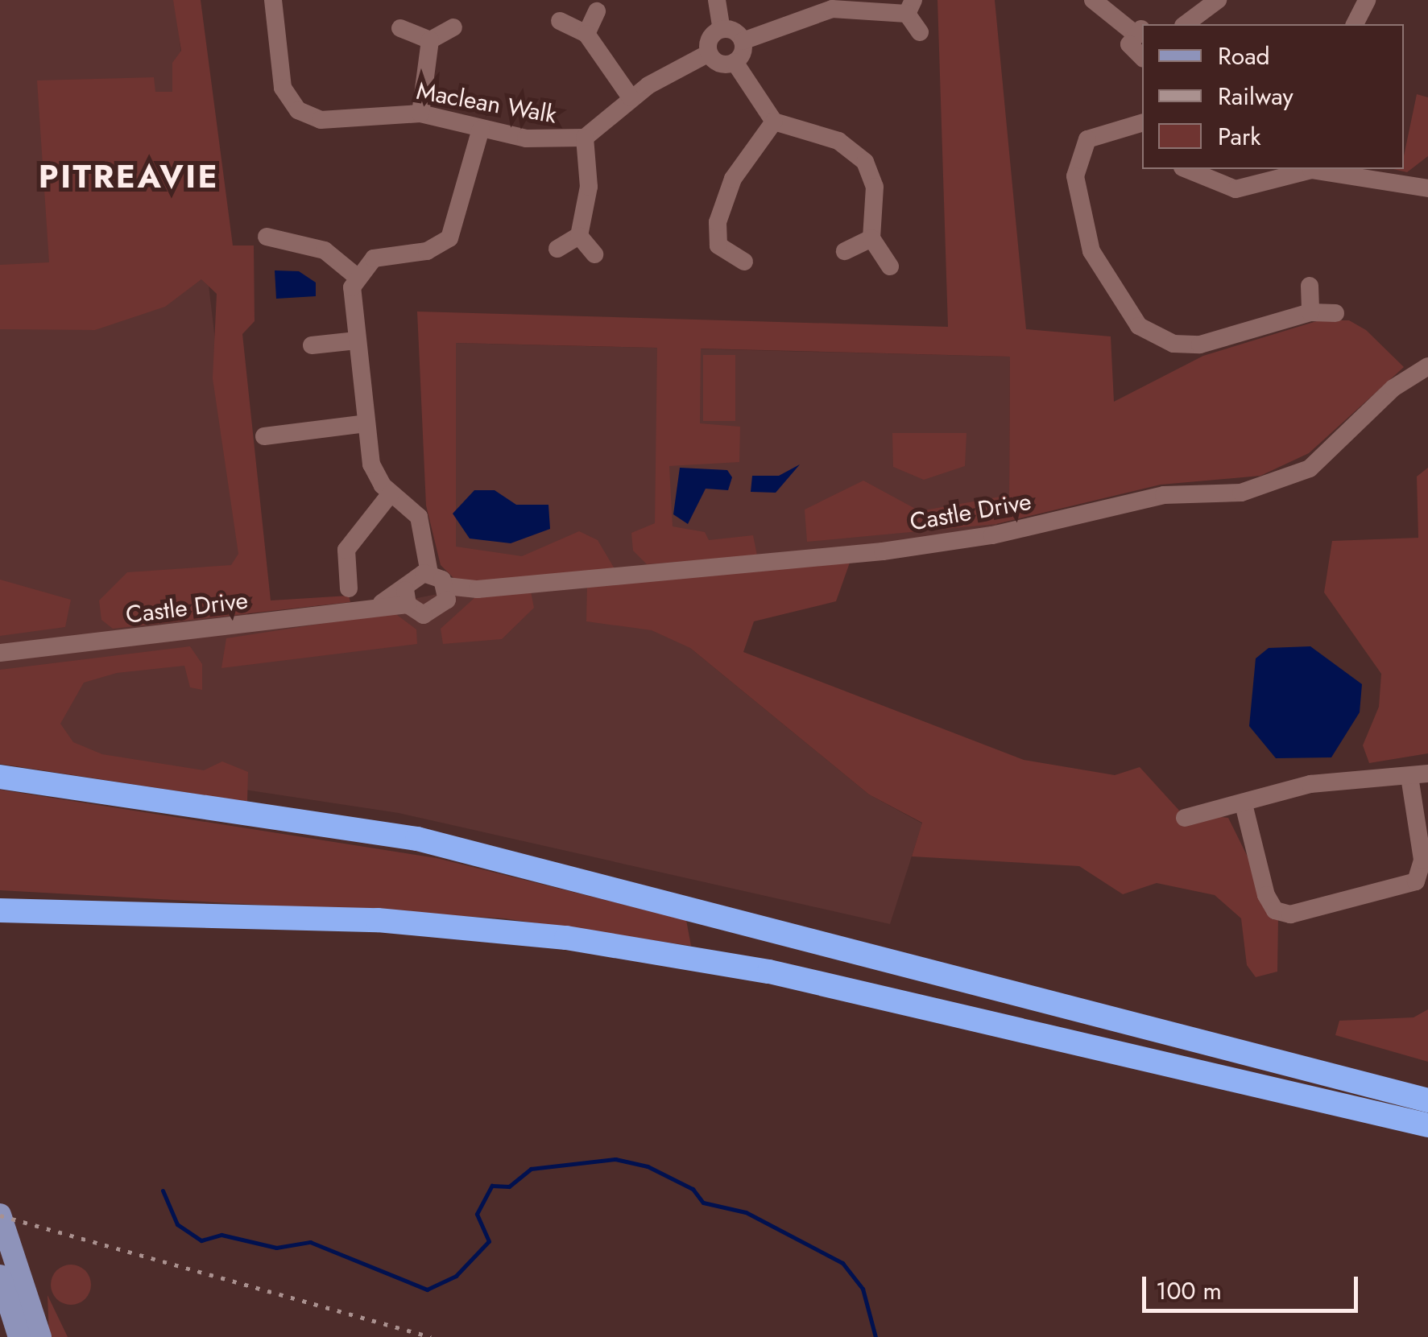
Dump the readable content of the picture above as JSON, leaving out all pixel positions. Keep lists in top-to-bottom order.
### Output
{
  "streets": {
    "street": ["Maclean Walk", "Castle Drive"]
  },
  "districts": ["PITREAVIE"],
  "legend": ["Road", "Railway", "Park"],
  "scale_bar": "100 m"
}
